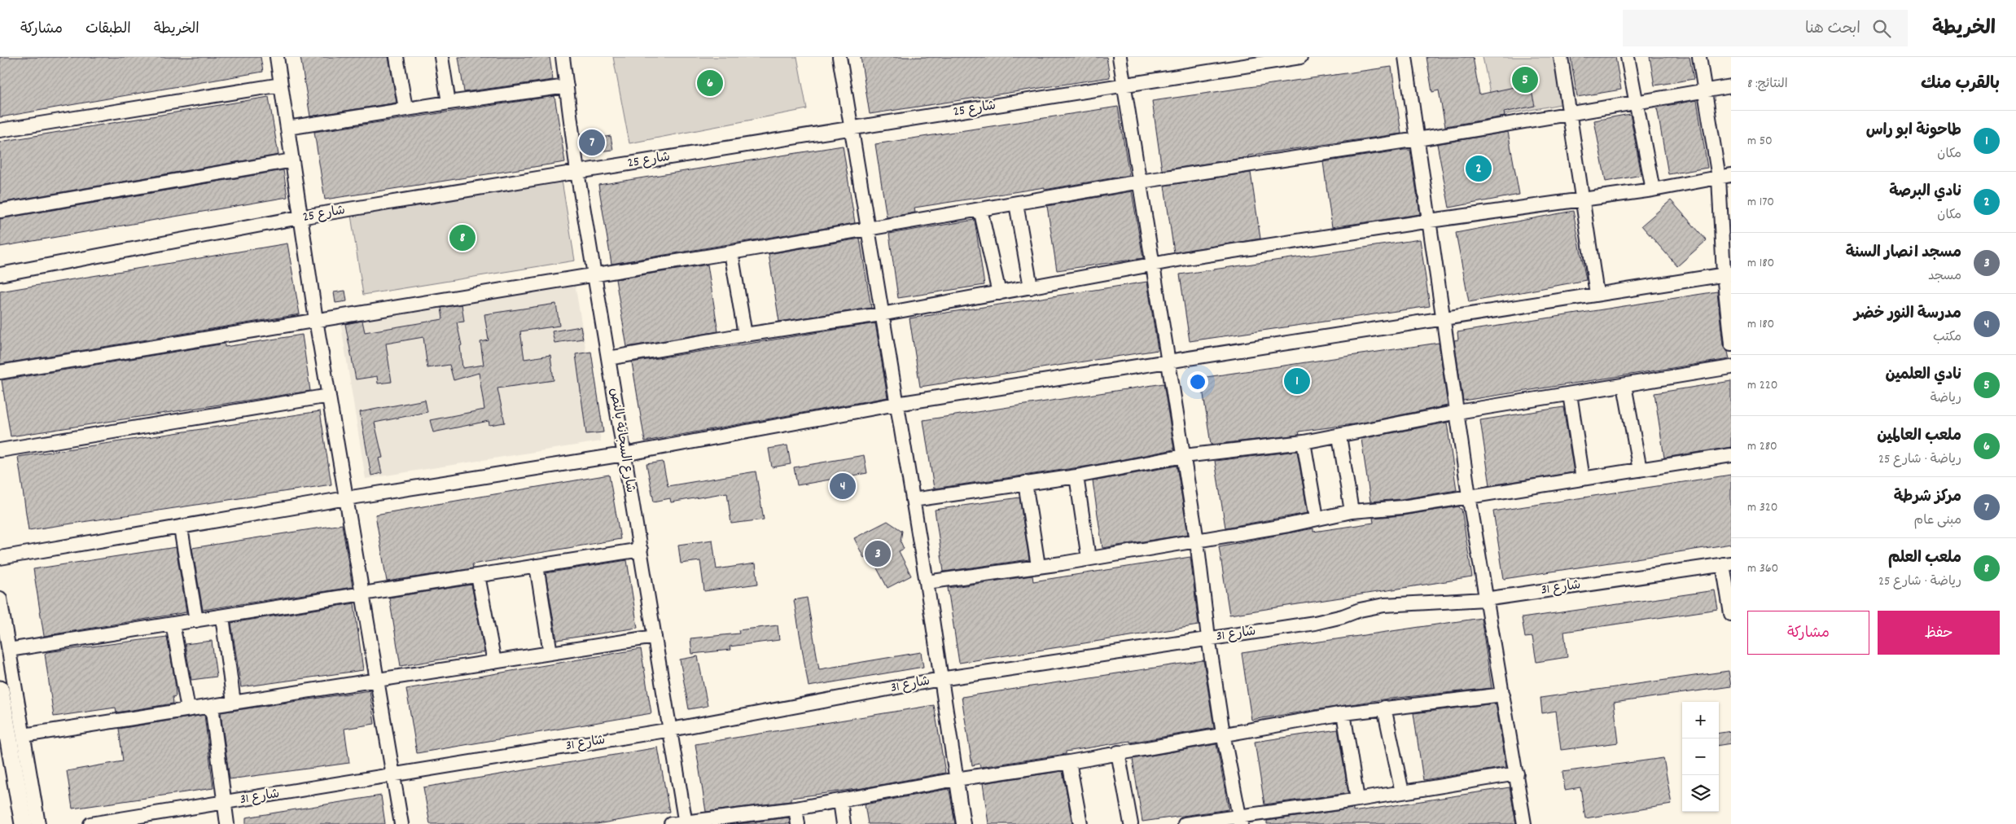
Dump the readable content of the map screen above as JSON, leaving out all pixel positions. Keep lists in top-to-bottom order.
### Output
{
  "streets": {
    "street": ["شارع 25", "شارع السجانة بالنص", "شارع 31"]
  },
  "crossings": [
    ["شارع 25", "شارع السجانة بالنص"],
    ["شارع السجانة بالنص", "شارع 31"]
  ],
  "page": {
    "header": "الخريطة",
    "search": "ابحث هنا",
    "nav": ["الخريطة", "الطبقات", "مشاركة"],
    "heading": ["بالقرب منك", "النتائج: 8"],
    "pins": [
      "5",
      "6",
      "7",
      "2",
      "8",
      "1",
      "4",
      "3"
    ],
    "list": [
      {
        "mark": "1",
        "name": "طاحونة ابو راس",
        "note": "مكان",
        "value": "50 m"
      },
      {
        "mark": "2",
        "name": "نادي البرصة",
        "note": "مكان",
        "value": "170 m"
      },
      {
        "mark": "3",
        "name": "مسجد انصار السنة",
        "note": "مسجد",
        "value": "180 m"
      },
      {
        "mark": "4",
        "name": "مدرسة النور خضر",
        "note": "مكتب",
        "value": "180 m"
      },
      {
        "mark": "5",
        "name": "نادي العلمين",
        "note": "رياضة",
        "value": "220 m"
      },
      {
        "mark": "6",
        "name": "ملعب العالمين",
        "note": "رياضة · شارع 25",
        "value": "280 m"
      },
      {
        "mark": "7",
        "name": "مركز شرطة",
        "note": "مبنى عام",
        "value": "320 m"
      },
      {
        "mark": "8",
        "name": "ملعب العلم",
        "note": "رياضة · شارع 25",
        "value": "360 m"
      }
    ],
    "buttons": ["حفظ", "مشاركة"],
    "map_buttons": ["+", "−"]
  }
}
